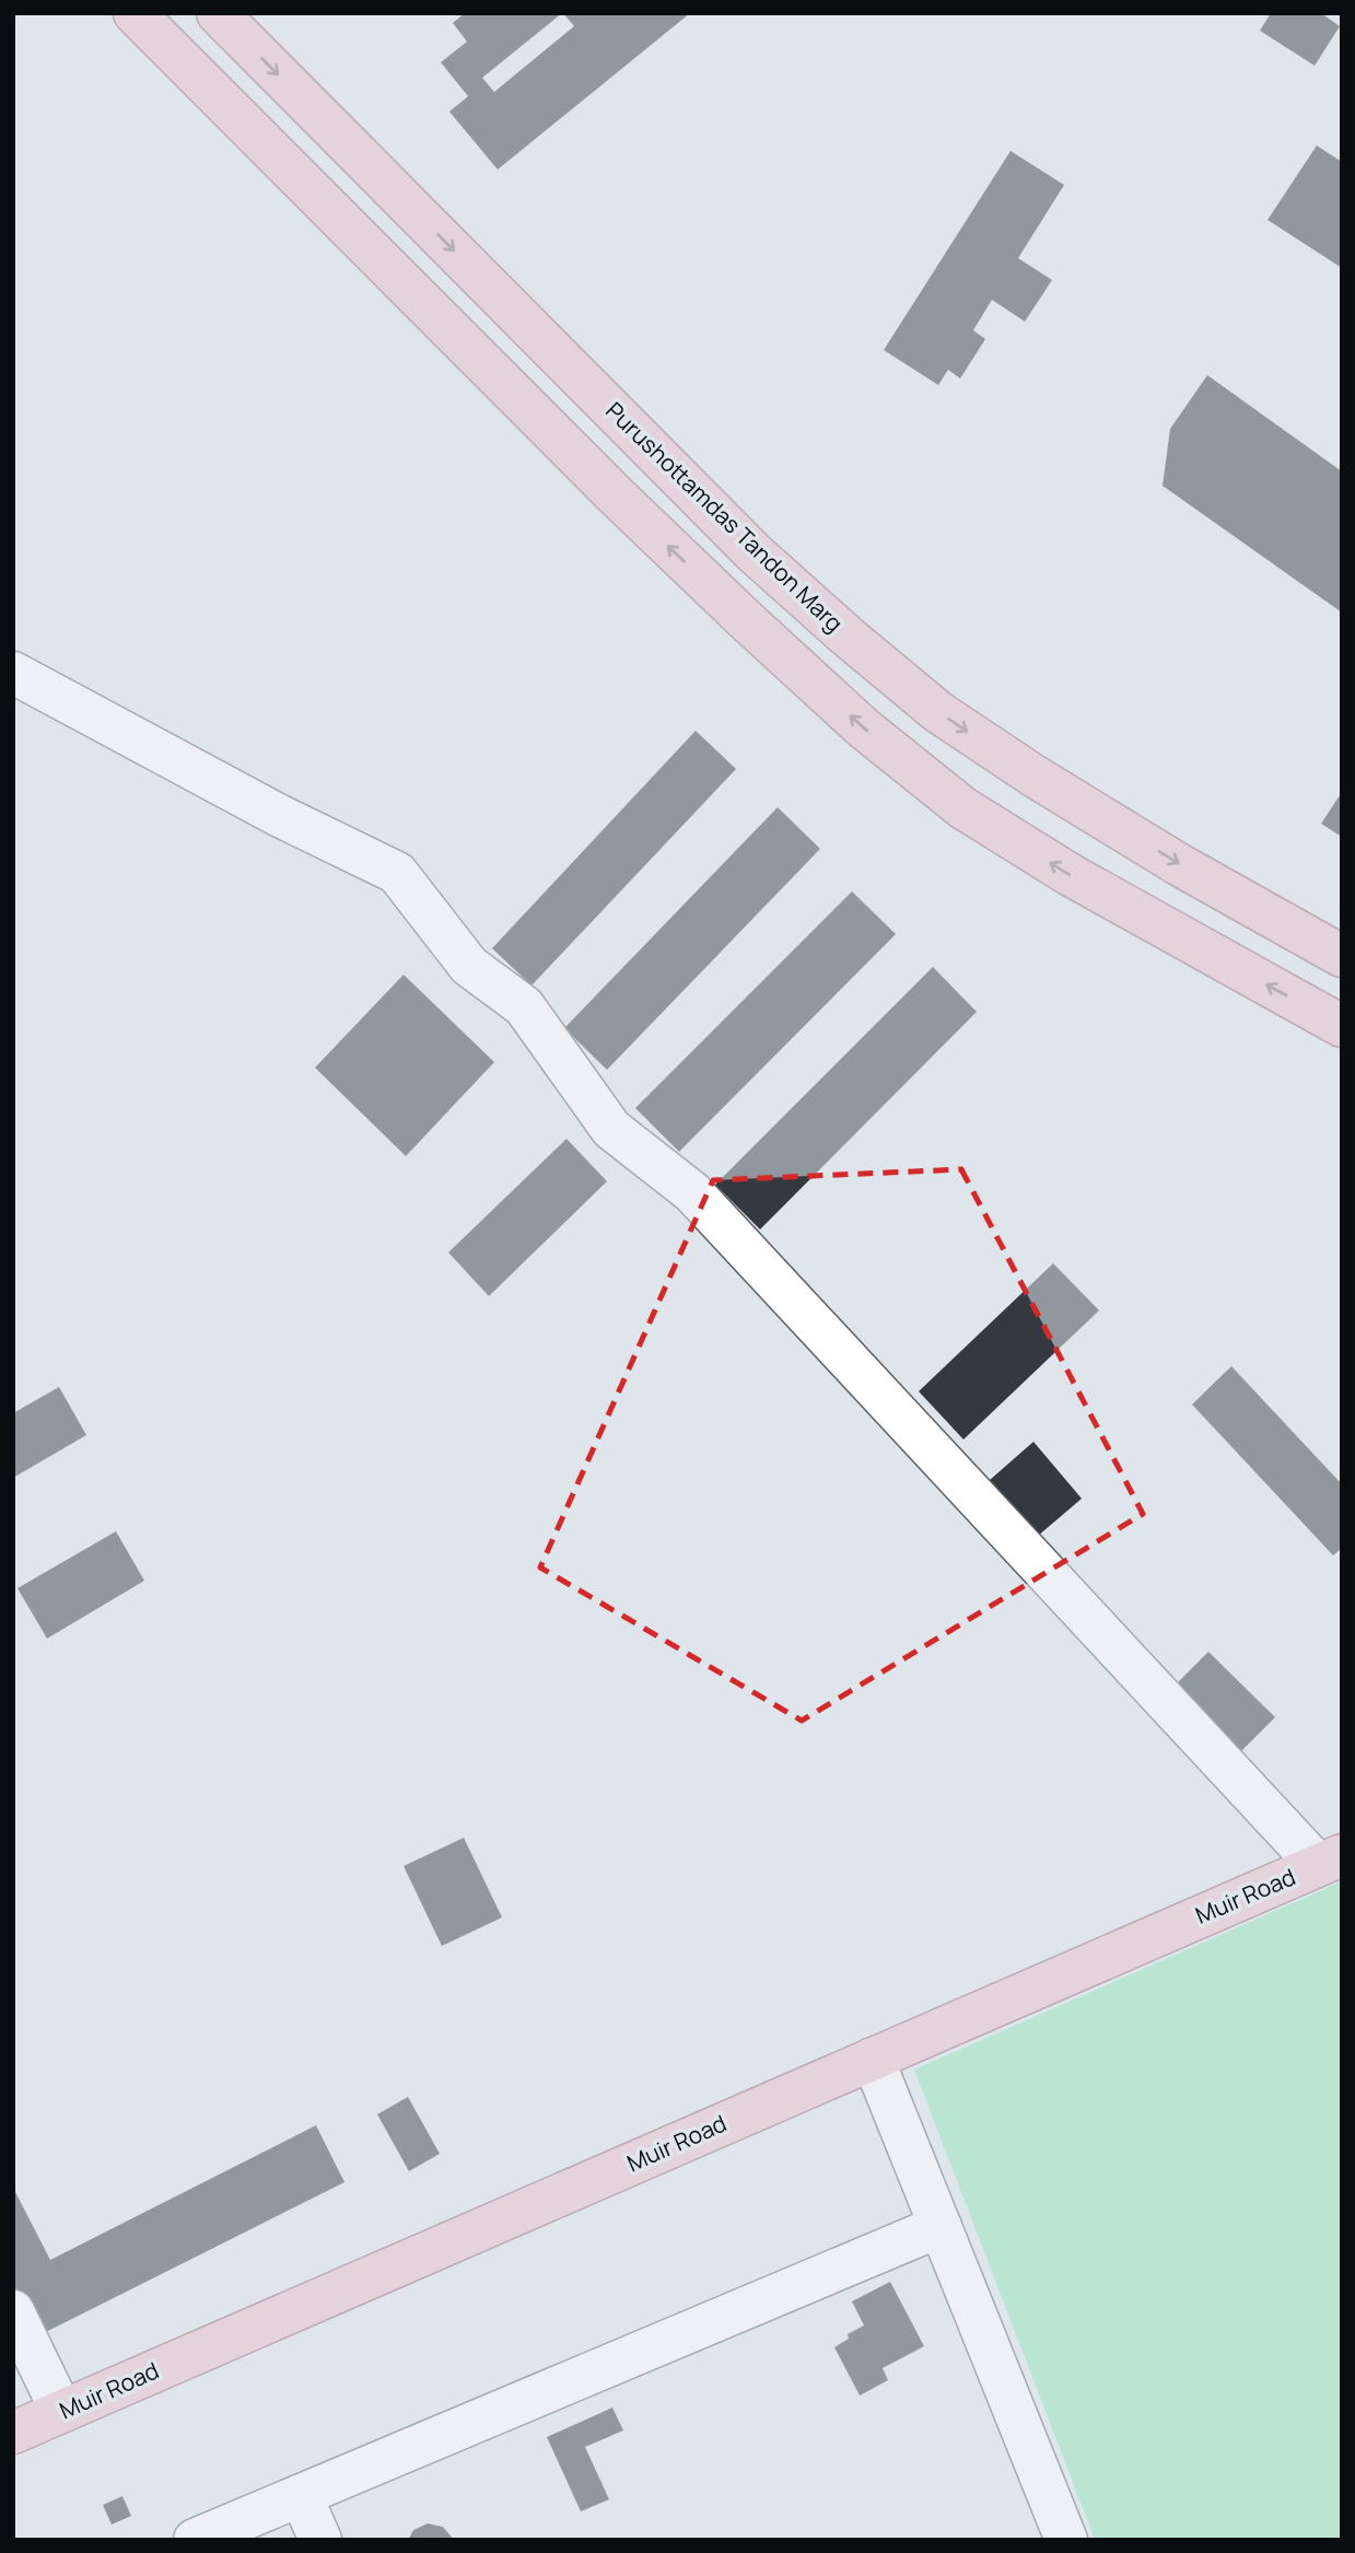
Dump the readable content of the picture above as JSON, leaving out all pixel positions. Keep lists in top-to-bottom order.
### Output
{
  "streets": {
    "main road": ["Purushottamdas Tandon Marg", "Muir Road"]
  }
}
